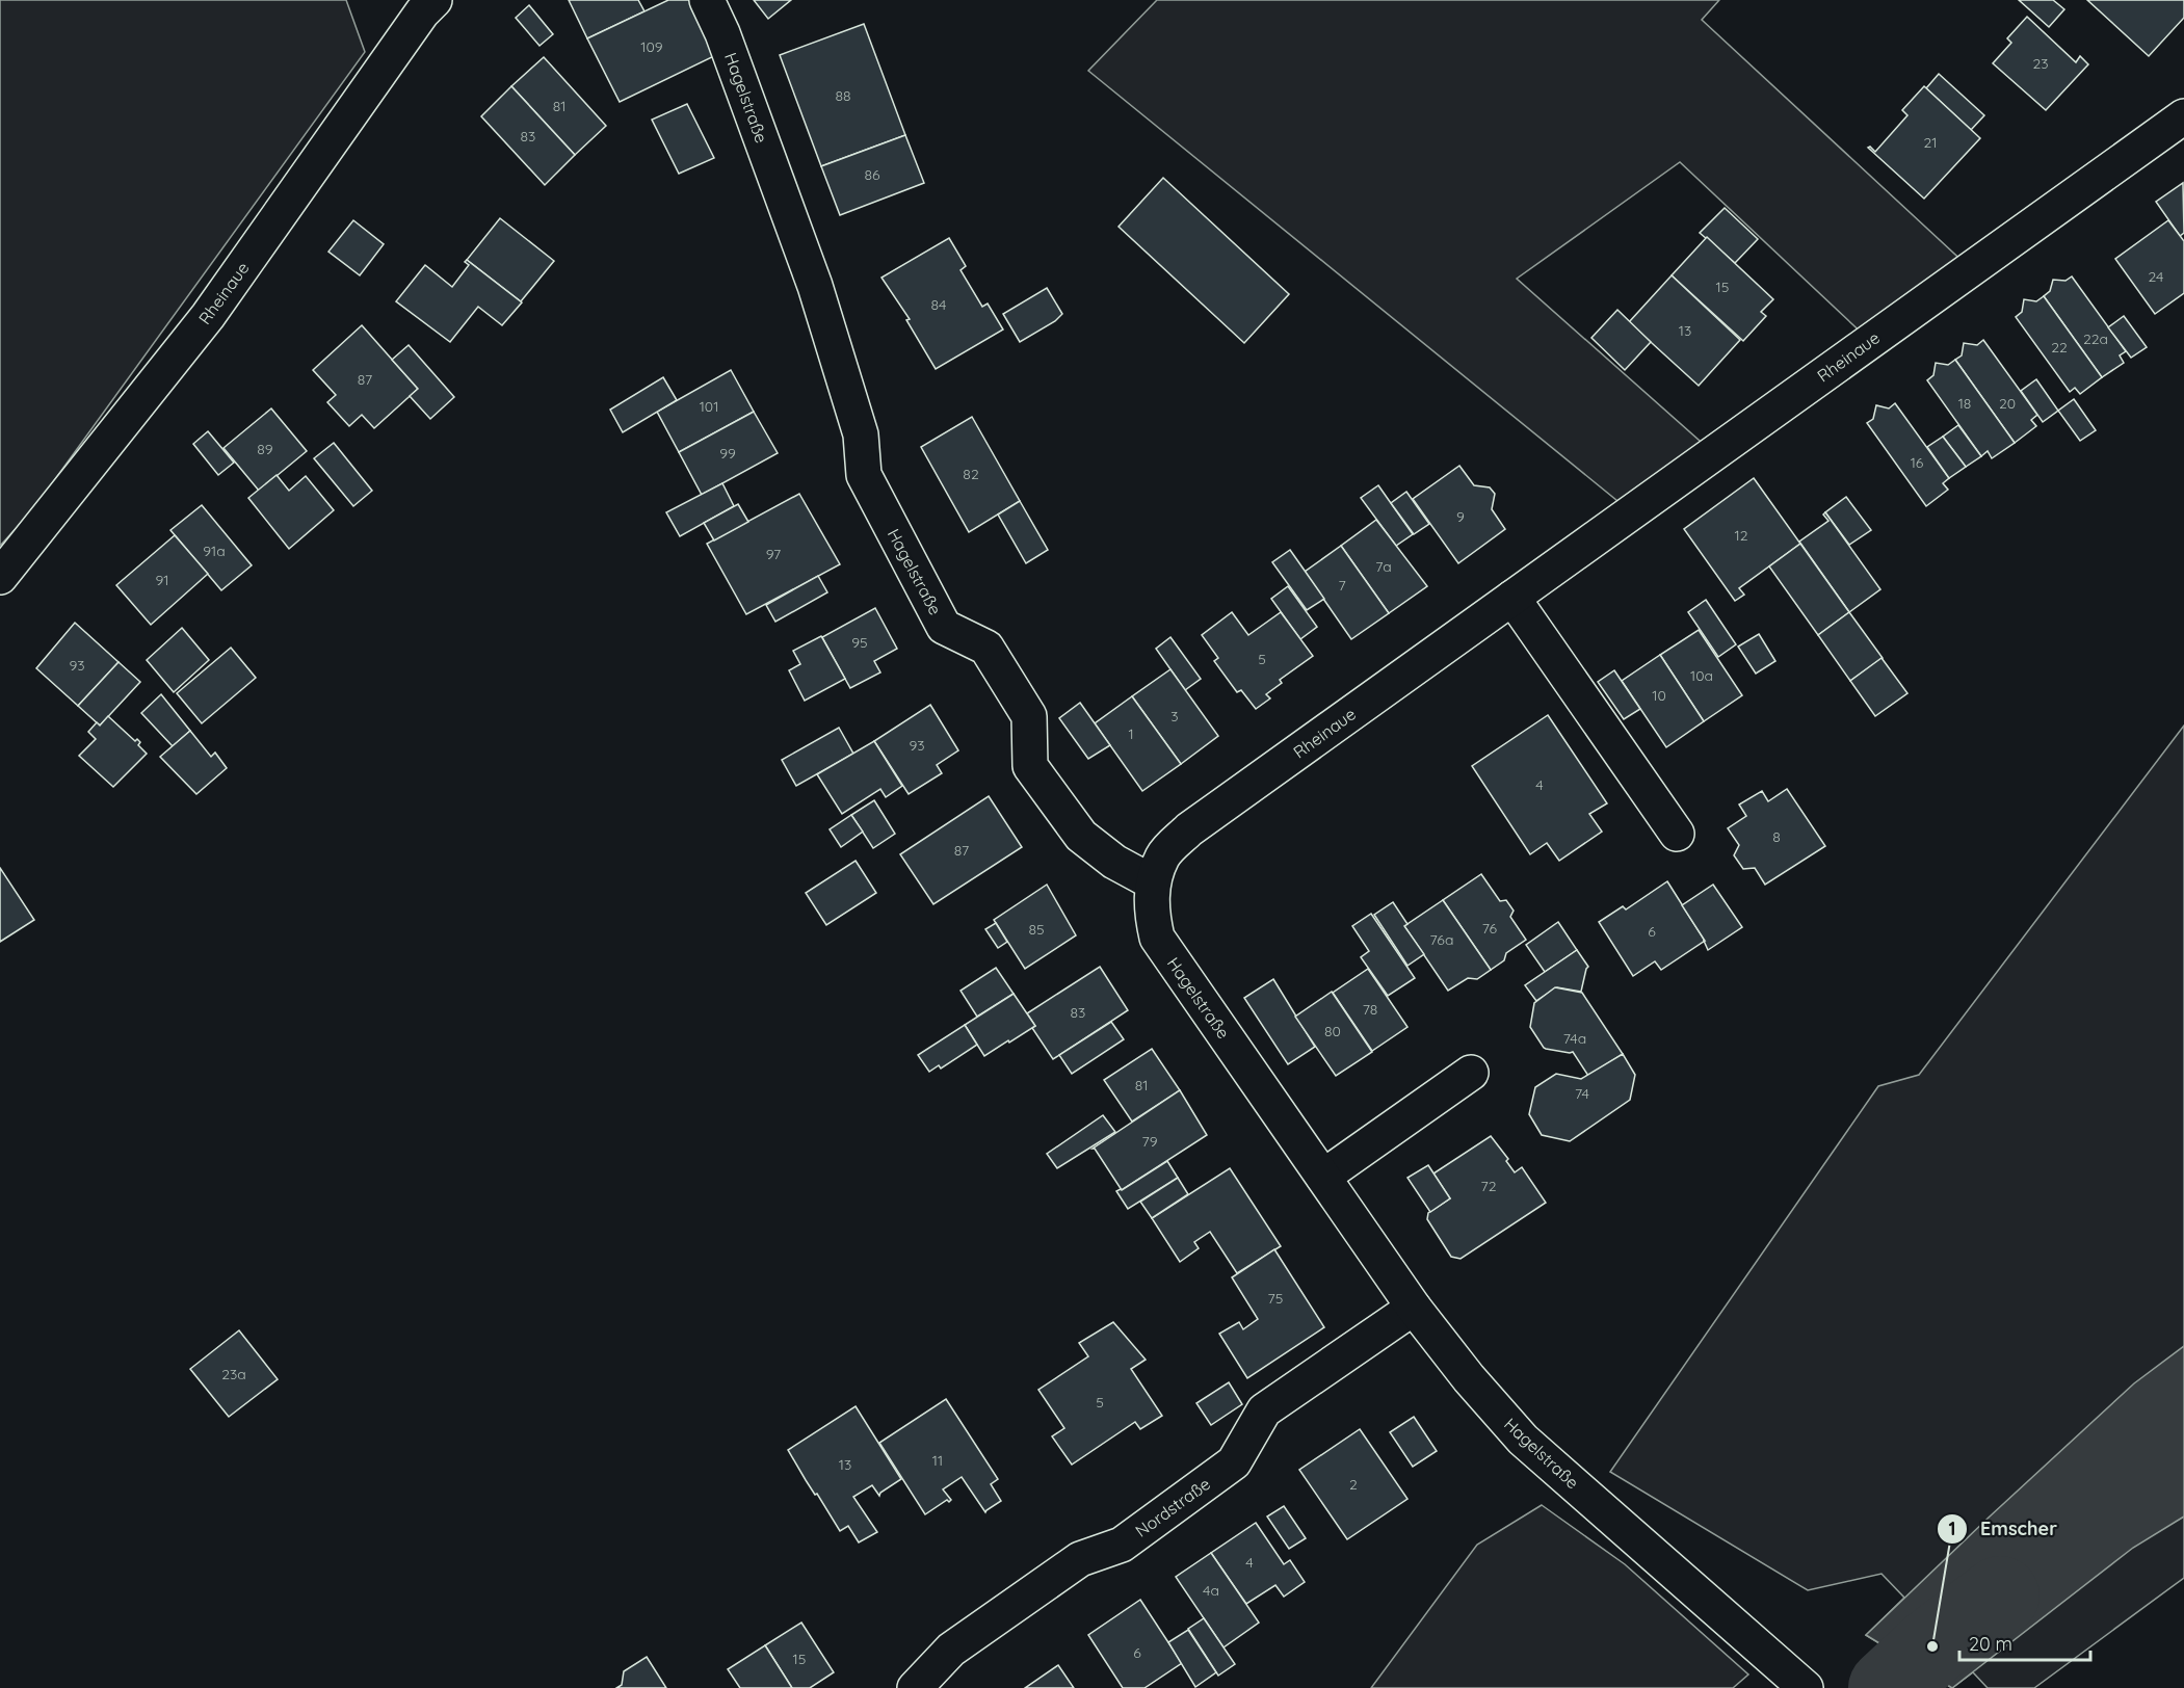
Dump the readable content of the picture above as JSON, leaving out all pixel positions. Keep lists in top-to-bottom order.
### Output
{
  "streets": {
    "street": ["Hagelstraße", "Rheinaue", "Nordstraße"]
  },
  "crossings": [
    ["Hagelstraße", "Rheinaue"],
    ["Hagelstraße", "Nordstraße"]
  ],
  "places": ["Emscher"],
  "house_numbers": [
    "109",
    "23",
    "88",
    "81",
    "83",
    "21",
    "86",
    "24",
    "15",
    "84",
    "13",
    "22a",
    "22",
    "87",
    "18",
    "20",
    "101",
    "89",
    "99",
    "16",
    "82",
    "9",
    "12",
    "91a",
    "97",
    "7a",
    "91",
    "7",
    "95",
    "5",
    "93",
    "10a",
    "10",
    "3",
    "1",
    "93",
    "4",
    "8",
    "87",
    "76",
    "85",
    "6",
    "76a",
    "78",
    "83",
    "80",
    "74a",
    "81",
    "74",
    "79",
    "72",
    "75",
    "23a",
    "5",
    "11",
    "13",
    "2",
    "4",
    "4a",
    "6",
    "15"
  ],
  "scale_bar": "20 m"
}
